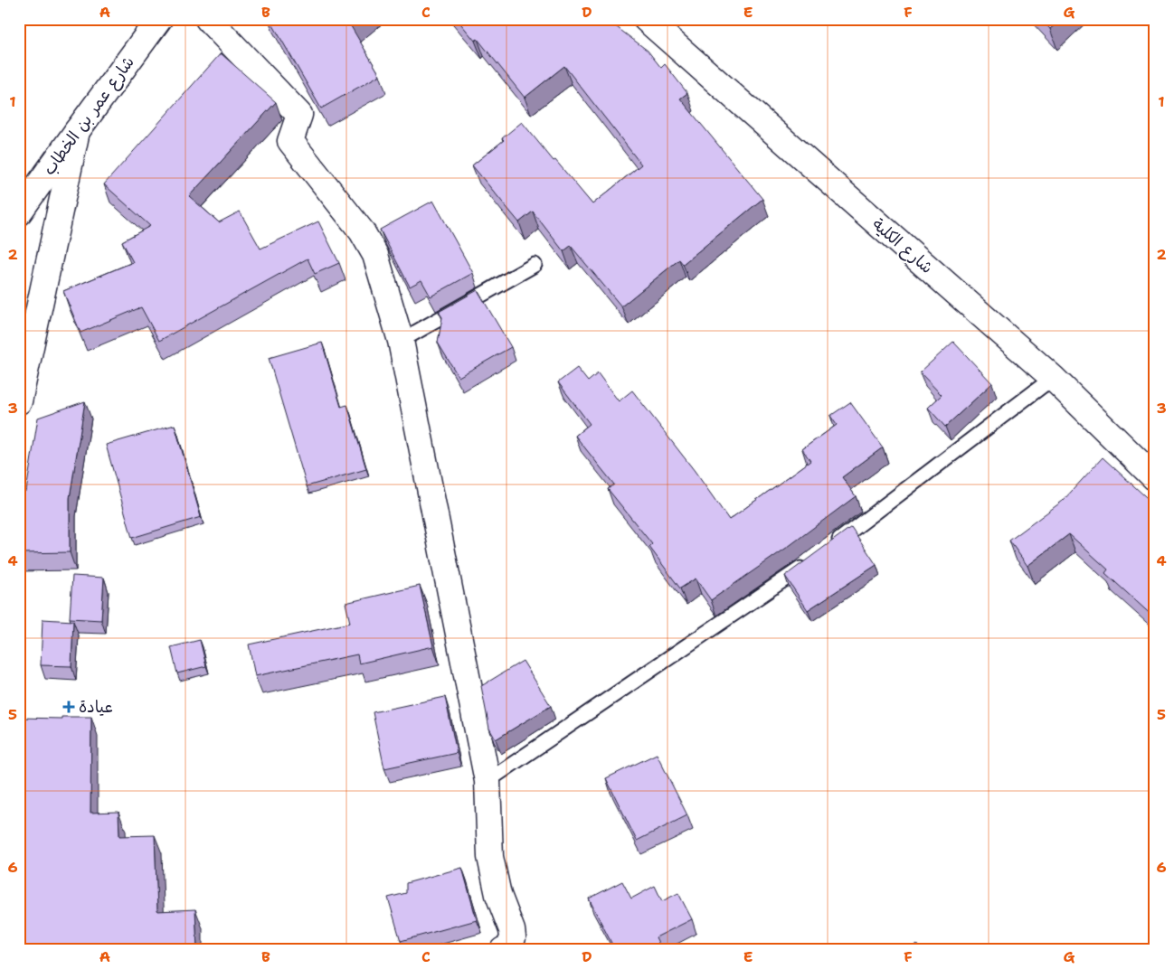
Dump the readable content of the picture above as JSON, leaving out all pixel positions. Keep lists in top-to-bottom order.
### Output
{
  "streets": {
    "street": ["شارع عمر بن الخطاب", "شارع الكلية"]
  },
  "places": {
    "health": ["عيادة"]
  },
  "grid": {
    "columns": [
      "A",
      "B",
      "C",
      "D",
      "E",
      "F",
      "G"
    ],
    "rows": [
      "1",
      "2",
      "3",
      "4",
      "5",
      "6"
    ]
  }
}
